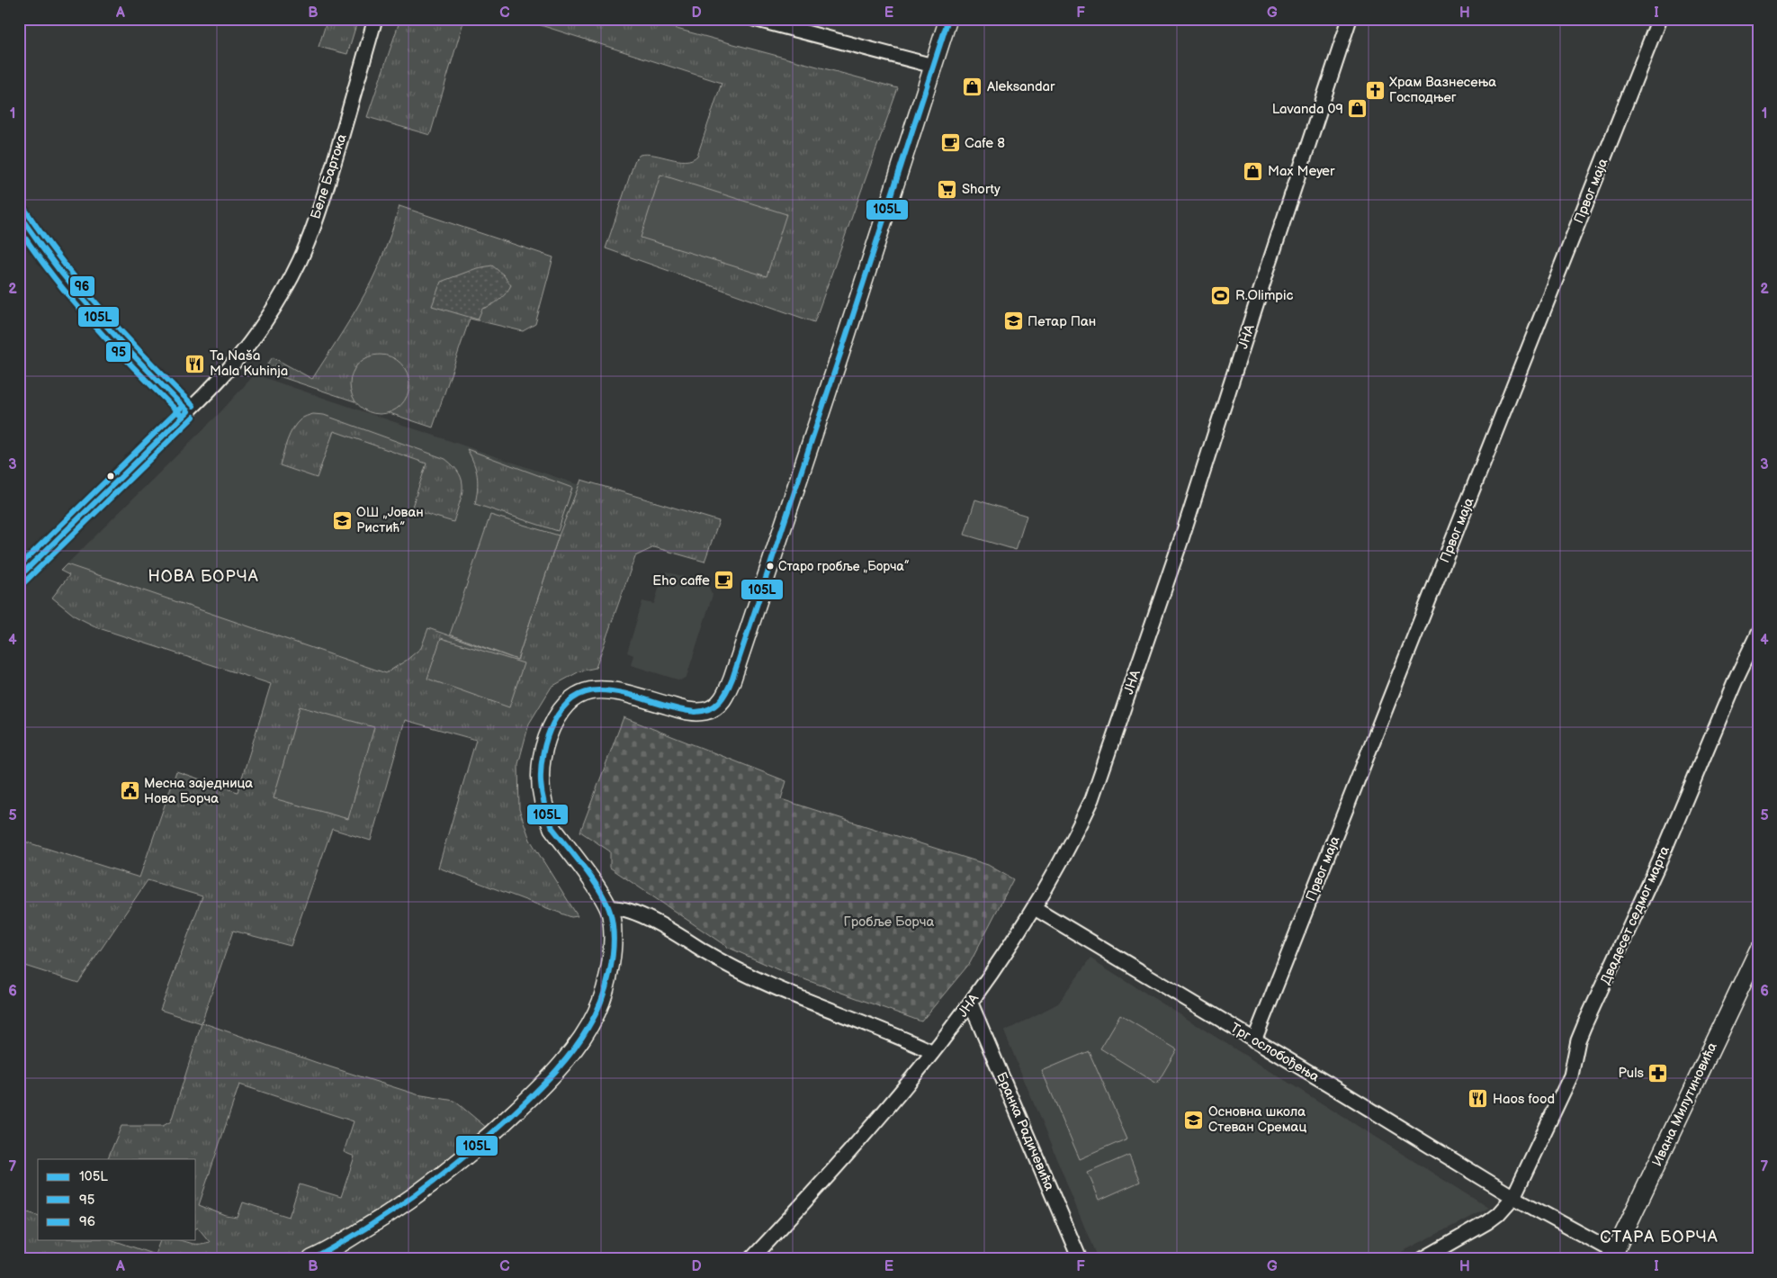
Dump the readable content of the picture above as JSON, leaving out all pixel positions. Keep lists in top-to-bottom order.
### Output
{
  "streets": {
    "street": [
      "Беле Бартока",
      "Првог маја",
      "ЈНА",
      "Двадесет седмог марта",
      "Трг ослобођења",
      "Ивана Милутиновића",
      "Бранка Радичевића"
    ]
  },
  "crossings": [
    ["Првог маја", "Трг ослобођења"],
    ["ЈНА", "Трг ослобођења"],
    ["ЈНА", "Бранка Радичевића"],
    ["Двадесет седмог марта", "Трг ослобођења"],
    ["Трг ослобођења", "Ивана Милутиновића"]
  ],
  "districts": ["НОВА БОРЧА", "СТАРА БОРЧА"],
  "parks": ["Гробље Борча"],
  "places": {
    "shop": ["Aleksandar", "Lavanda 09", "Max Meyer"],
    "church": ["Храм Вазнесења Господњег"],
    "cafe": ["Cafe 8", "Eho caffe"],
    "supermarket": ["Shorty"],
    "sports": ["R.Olimpic"],
    "school or university": ["Петар Пан", "ОШ „Јован Ристић”", "Основна школа Стеван Сремац"],
    "restaurant": ["Ta Naša Mala Kuhinja", "Haos food"],
    "other": ["Старо гробље „Борча”"],
    "public building": ["Месна заједница Нова Борча"],
    "pharmacy": ["Puls"]
  },
  "lines": ["transit line 105L", "transit line 96", "transit line 95"],
  "legend": ["105L", "95", "96"],
  "grid": {
    "columns": [
      "A",
      "B",
      "C",
      "D",
      "E",
      "F",
      "G",
      "H",
      "I"
    ],
    "rows": [
      "1",
      "2",
      "3",
      "4",
      "5",
      "6",
      "7"
    ]
  }
}
